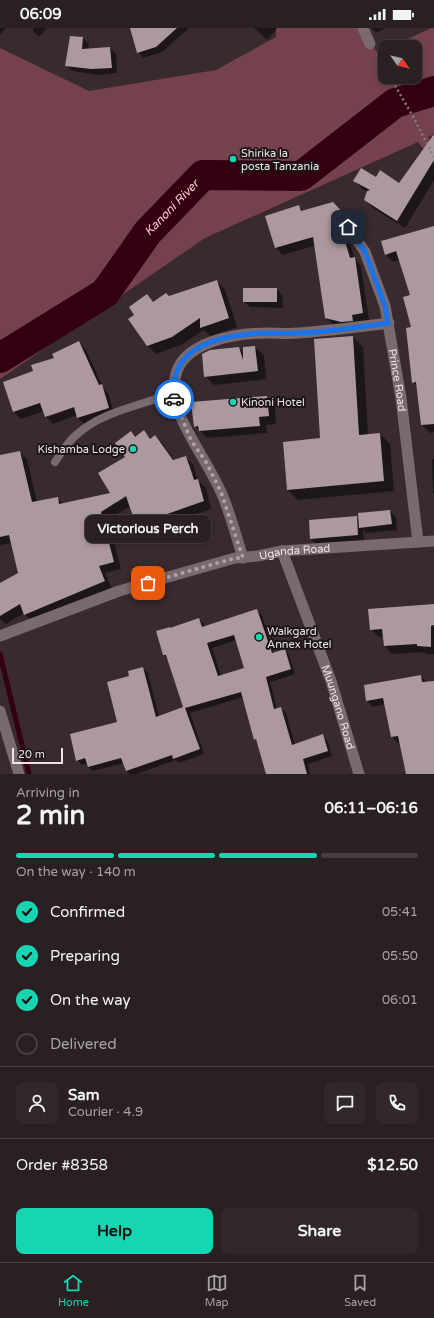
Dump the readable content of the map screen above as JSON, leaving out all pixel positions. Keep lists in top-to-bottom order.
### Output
{
  "streets": {
    "street": ["Prince Road", "Uganda Road", "Muungano Road"]
  },
  "crossings": [
    ["Prince Road", "Uganda Road"],
    ["Uganda Road", "Muungano Road"]
  ],
  "water": ["Kanoni River"],
  "places": [
    "Shirika la posta Tanzania",
    "Kinoni Hotel",
    "Kishamba Lodge",
    "Victorious Perch",
    "Walkgard Annex Hotel"
  ],
  "scale_bar": "20 m",
  "north": "bottom right",
  "page": {
    "status": "06:09",
    "bubble": "Victorious Perch",
    "scale": "20 m",
    "heading": ["2 min", "Arriving in", "06:11–06:16"],
    "panel": [
      "Sam",
      "Courier · 4.9",
      "Order #8358",
      "$12.50"
    ],
    "bar": "On the way · 140 m",
    "list": [
      ["Confirmed", "05:41"],
      ["Preparing", "05:50"],
      ["On the way", "06:01"],
      "Delivered"
    ],
    "buttons": ["Help", "Share"],
    "tabs": ["Home", "Map", "Saved"]
  }
}
